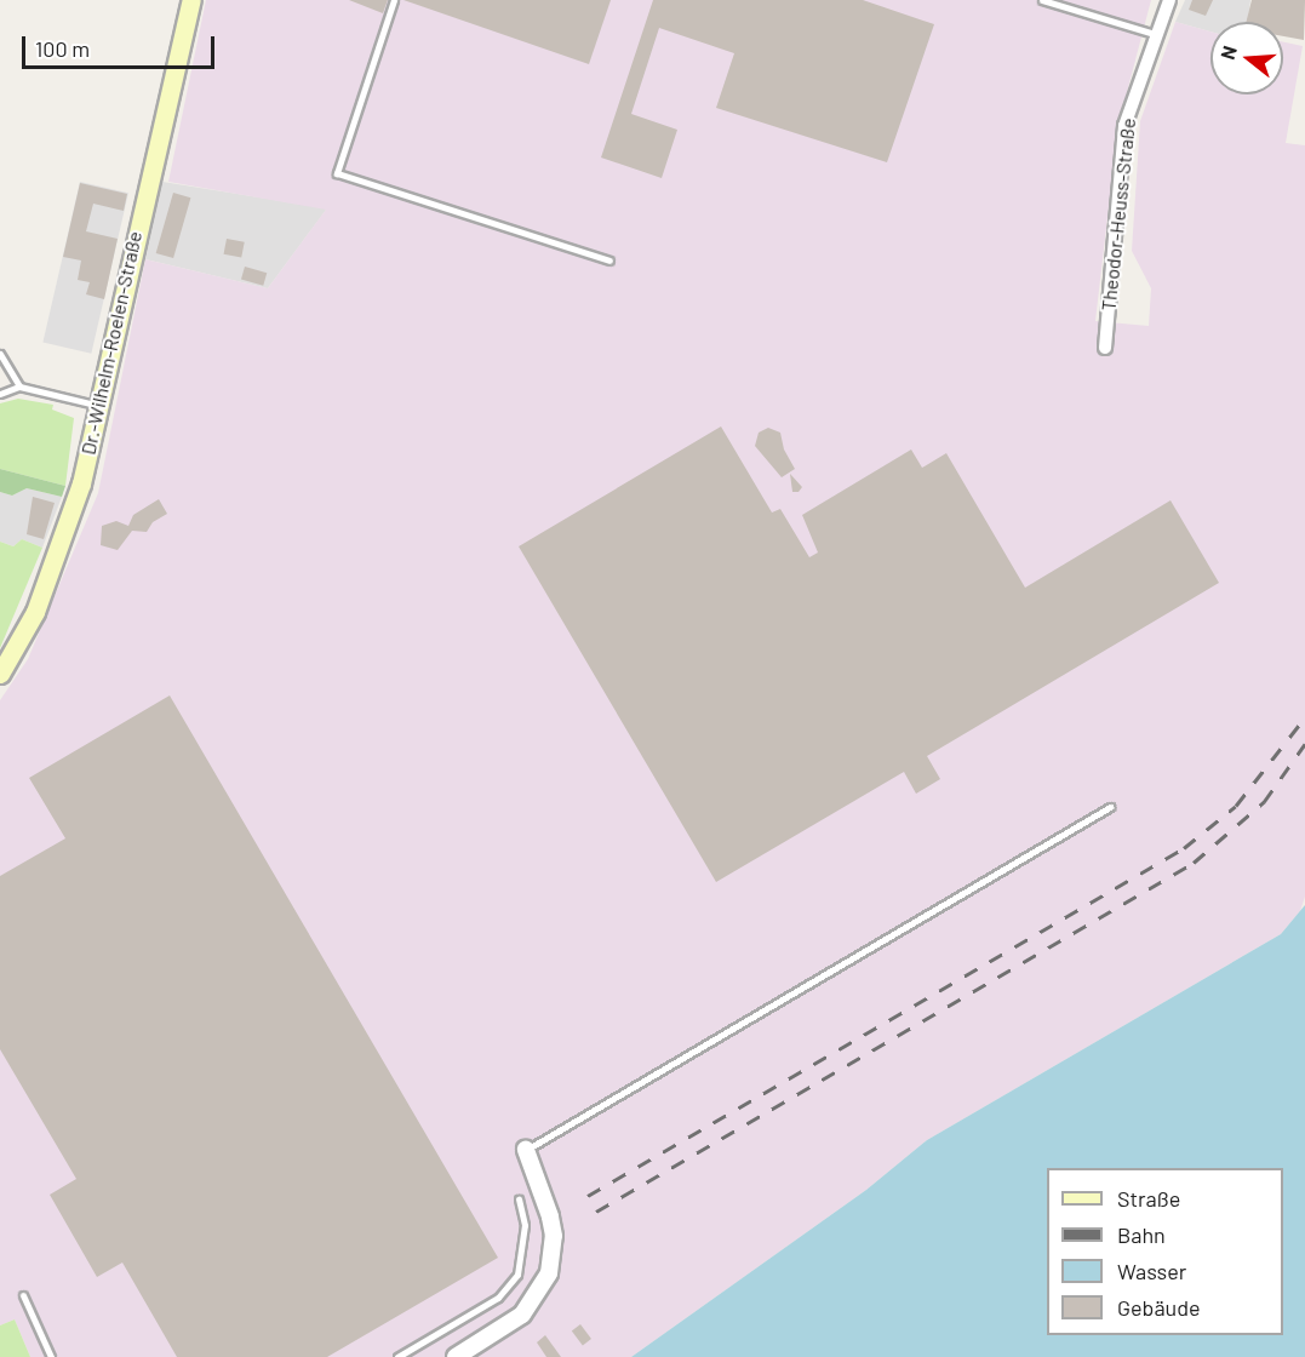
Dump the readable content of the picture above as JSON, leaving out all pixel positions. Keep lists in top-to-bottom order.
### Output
{
  "streets": {
    "main road": ["Dr.-Wilhelm-Roelen-Straße"],
    "street": ["Theodor-Heuss-Straße"]
  },
  "legend": [
    "Straße",
    "Bahn",
    "Wasser",
    "Gebäude"
  ],
  "scale_bar": "100 m",
  "north": "left"
}
